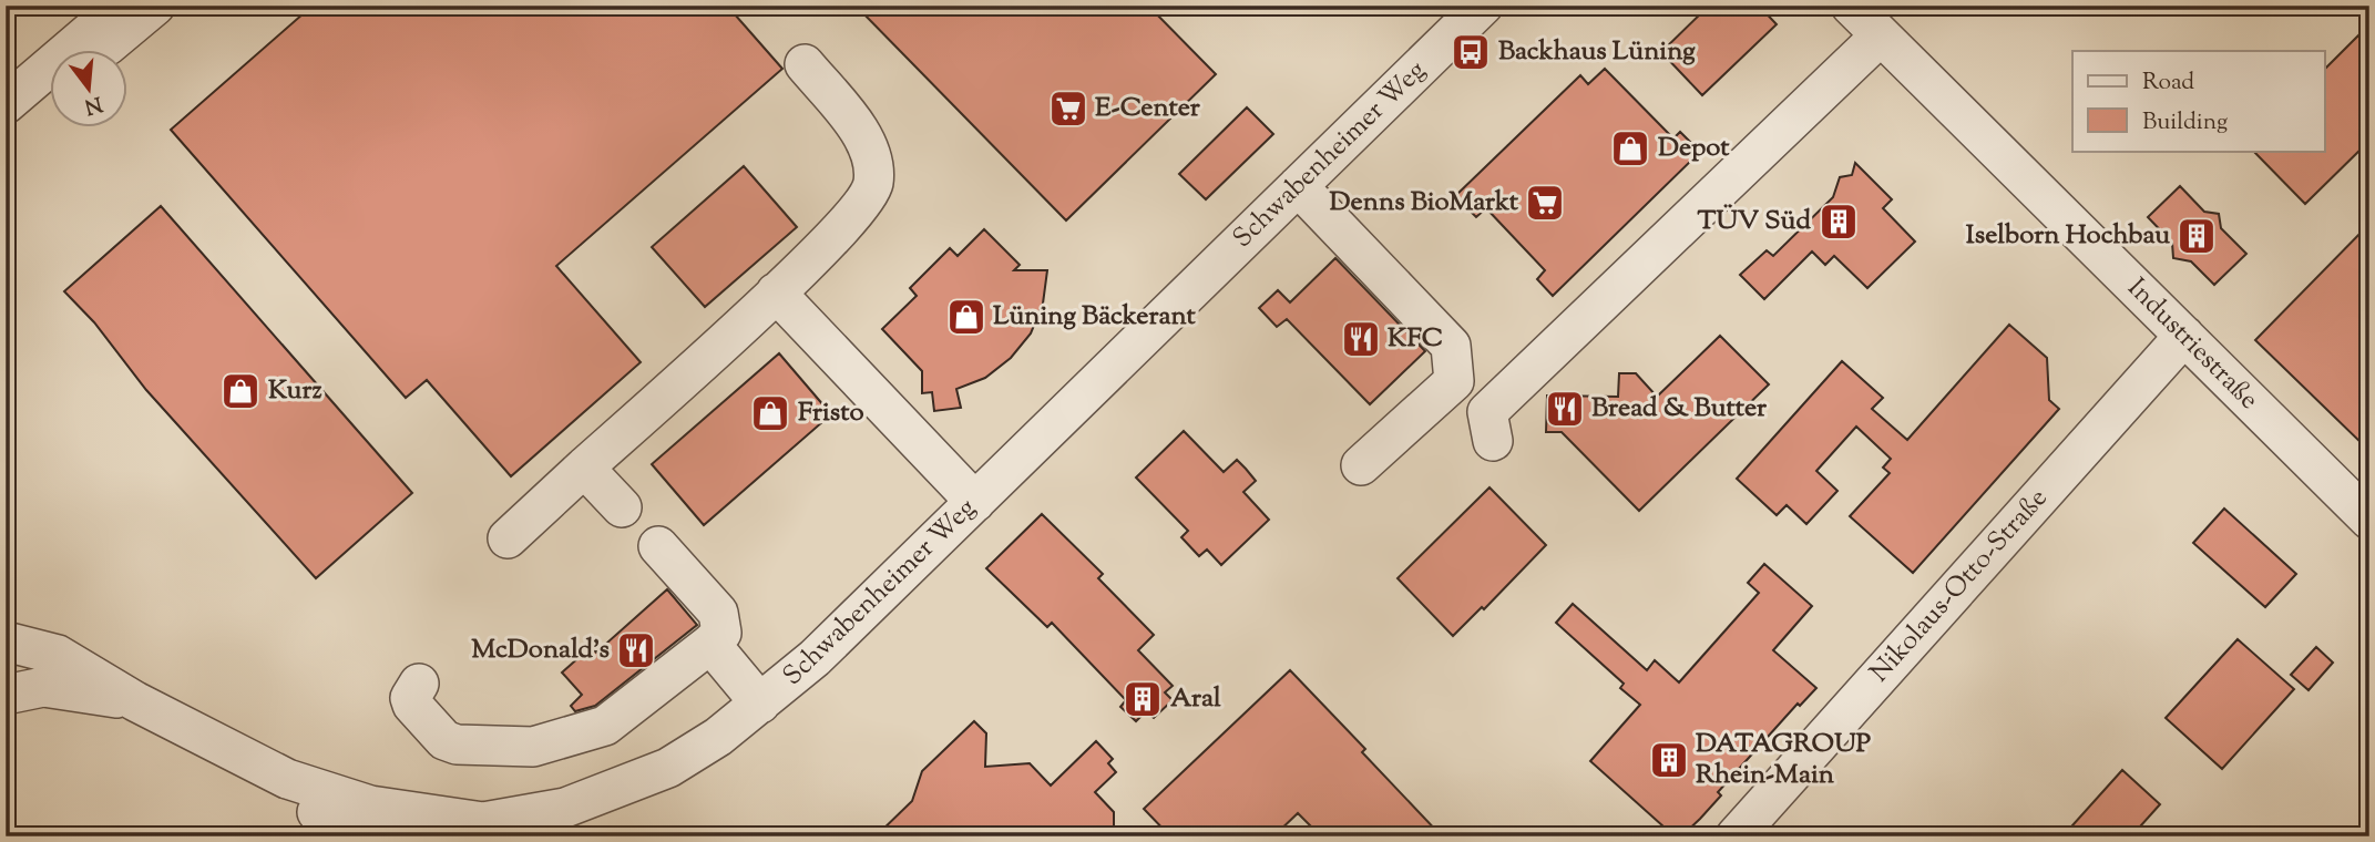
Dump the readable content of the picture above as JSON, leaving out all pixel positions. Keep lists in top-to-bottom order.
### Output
{
  "streets": {
    "street": ["Schwabenheimer Weg", "Industriestraße", "Nikolaus-Otto-Straße"]
  },
  "crossings": [
    ["Industriestraße", "Nikolaus-Otto-Straße"]
  ],
  "places": {
    "bus stop": ["Backhaus Lüning"],
    "supermarket": ["E-Center", "Denns BioMarkt"],
    "shop": [
      "Depot",
      "Lüning Bäckerant",
      "Kurz",
      "Fristo"
    ],
    "building": [
      "TÜV Süd",
      "Iselborn Hochbau",
      "Aral",
      "DATAGROUP Rhein-Main"
    ],
    "restaurant": ["KFC", "Bread & Butter", "McDonald's"]
  },
  "legend": ["Road", "Building"],
  "north": "bottom"
}
